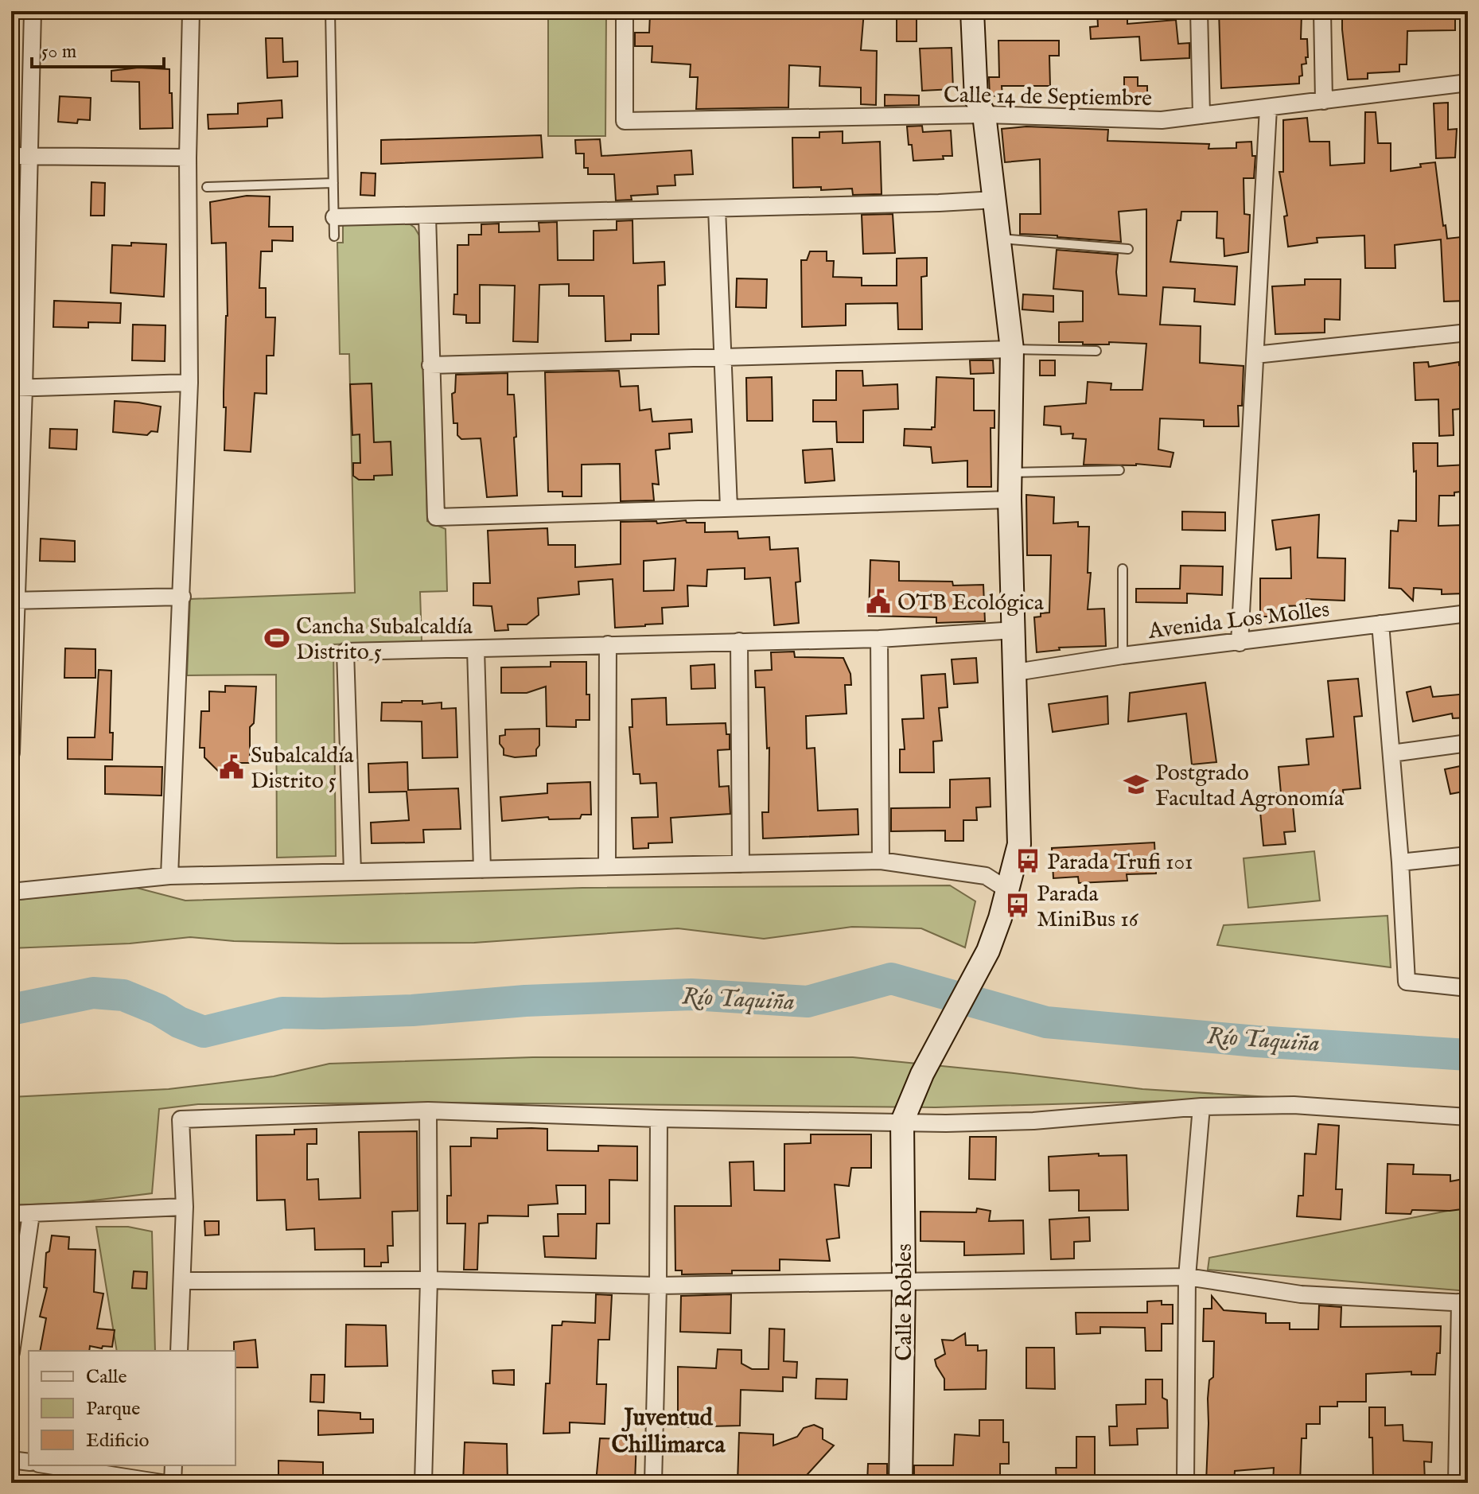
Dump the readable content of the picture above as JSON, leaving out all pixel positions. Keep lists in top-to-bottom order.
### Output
{
  "streets": {
    "street": ["Calle 14 de Septiembre", "Avenida Los Molles", "Calle Robles"]
  },
  "districts": ["Juventud Chillimarca"],
  "water": ["Río Taquiña"],
  "places": {
    "public building": ["OTB Ecológica", "Subalcaldía Distrito 5"],
    "sports": ["Cancha Subalcaldía Distrito 5"],
    "school or university": ["Postgrado Facultad Agronomía"],
    "bus stop": ["Parada Trufi 101", "Parada MiniBus 16"]
  },
  "legend": ["Calle", "Parque", "Edificio"],
  "scale_bar": "50 m"
}
